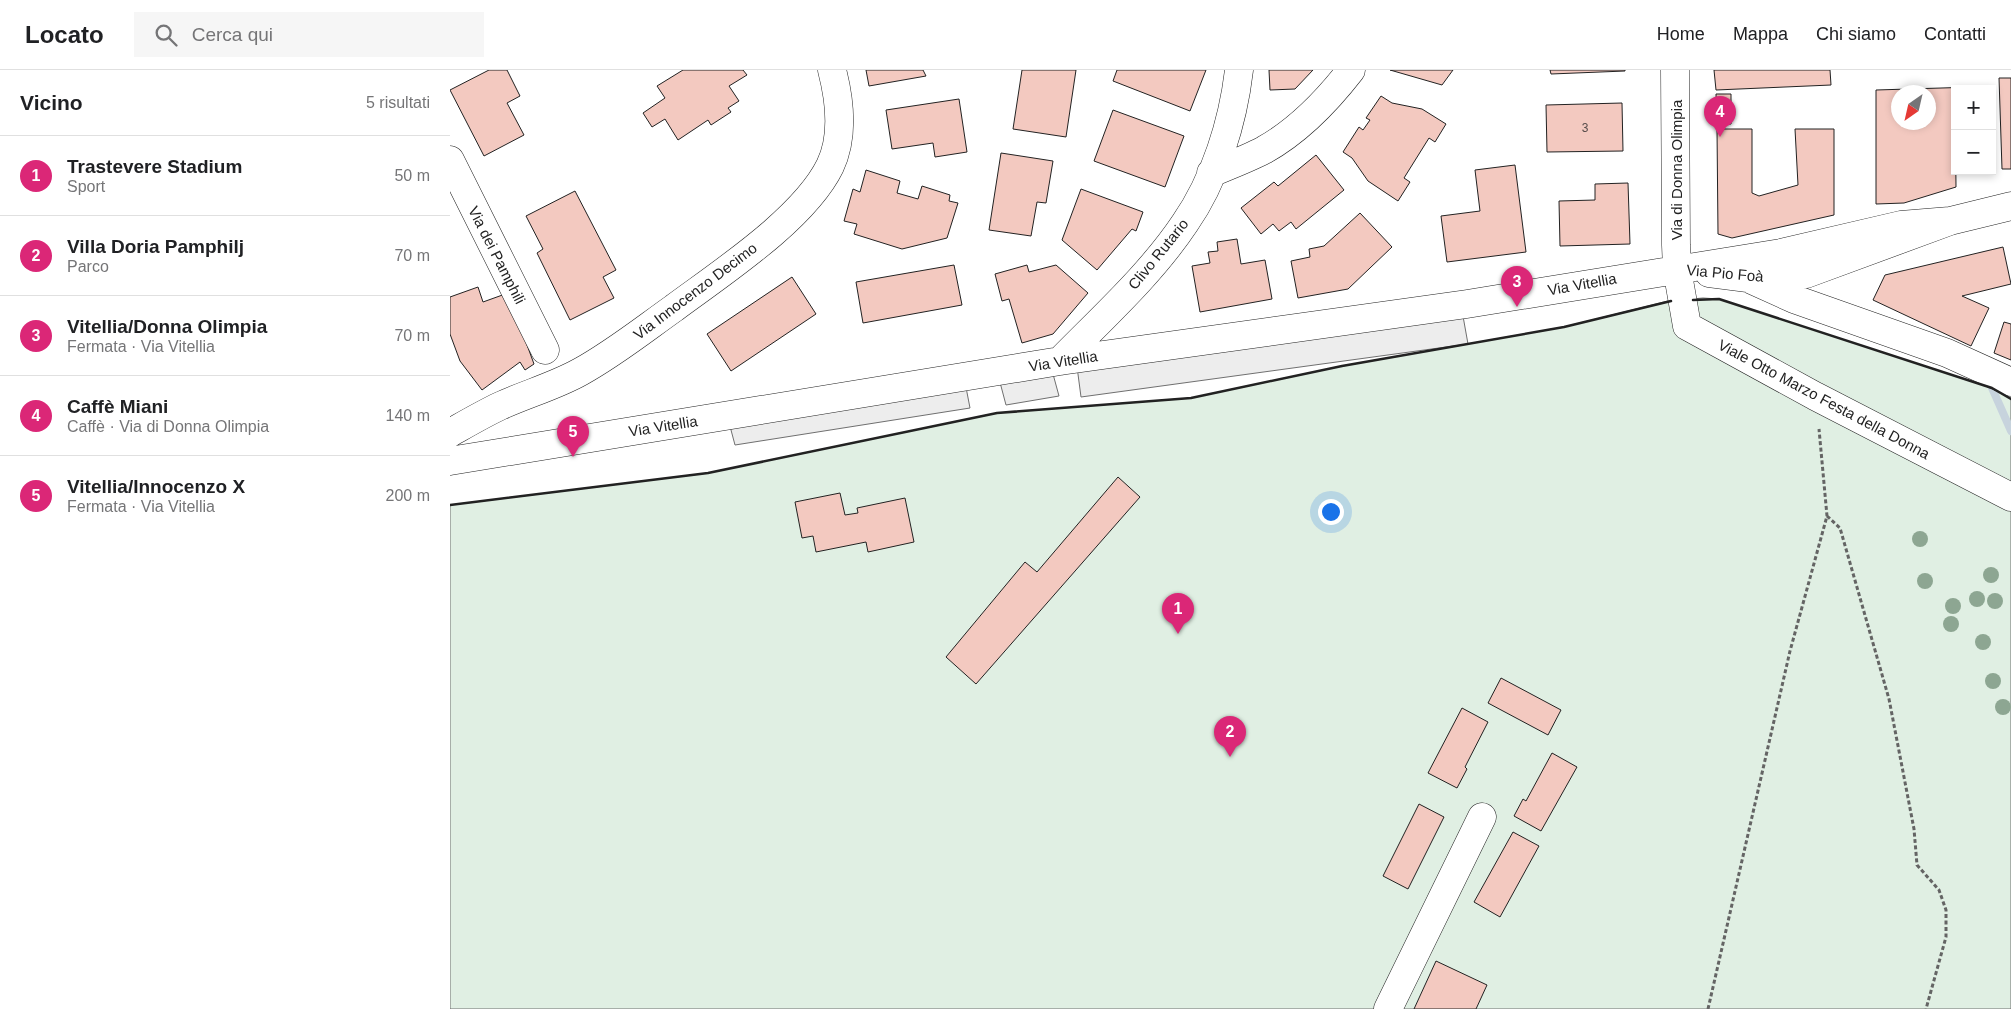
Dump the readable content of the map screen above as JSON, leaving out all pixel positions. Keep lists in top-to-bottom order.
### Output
{
  "streets": {
    "street": [
      "Via di Donna Olimpia",
      "Clivo Rutario",
      "Via dei Pamphili",
      "Via Pio Foà",
      "Via Vitellia",
      "Via Innocenzo Decimo",
      "Viale Otto Marzo Festa della Donna"
    ]
  },
  "crossings": [
    ["Via di Donna Olimpia", "Via Pio Foà"],
    ["Via di Donna Olimpia", "Via Vitellia"],
    ["Via di Donna Olimpia", "Viale Otto Marzo Festa della Donna"],
    ["Clivo Rutario", "Via Vitellia"],
    ["Via Pio Foà", "Via Vitellia"],
    ["Via Pio Foà", "Viale Otto Marzo Festa della Donna"],
    ["Via Vitellia", "Viale Otto Marzo Festa della Donna"]
  ],
  "house_numbers": ["3"],
  "north": "bottom left",
  "page": {
    "header": "Locato",
    "search": "Cerca qui",
    "nav": [
      "Home",
      "Mappa",
      "Chi siamo",
      "Contatti"
    ],
    "heading": ["Vicino", "5 risultati"],
    "map_buttons": ["+", "−"],
    "pins": [
      "4",
      "3",
      "5",
      "1",
      "2"
    ],
    "list": [
      {
        "mark": "1",
        "name": "Trastevere Stadium",
        "note": "Sport",
        "value": "50 m"
      },
      {
        "mark": "2",
        "name": "Villa Doria Pamphilj",
        "note": "Parco",
        "value": "70 m"
      },
      {
        "mark": "3",
        "name": "Vitellia/Donna Olimpia",
        "note": "Fermata · Via Vitellia",
        "value": "70 m"
      },
      {
        "mark": "4",
        "name": "Caffè Miani",
        "note": "Caffè · Via di Donna Olimpia",
        "value": "140 m"
      },
      {
        "mark": "5",
        "name": "Vitellia/Innocenzo X",
        "note": "Fermata · Via Vitellia",
        "value": "200 m"
      }
    ]
  }
}
